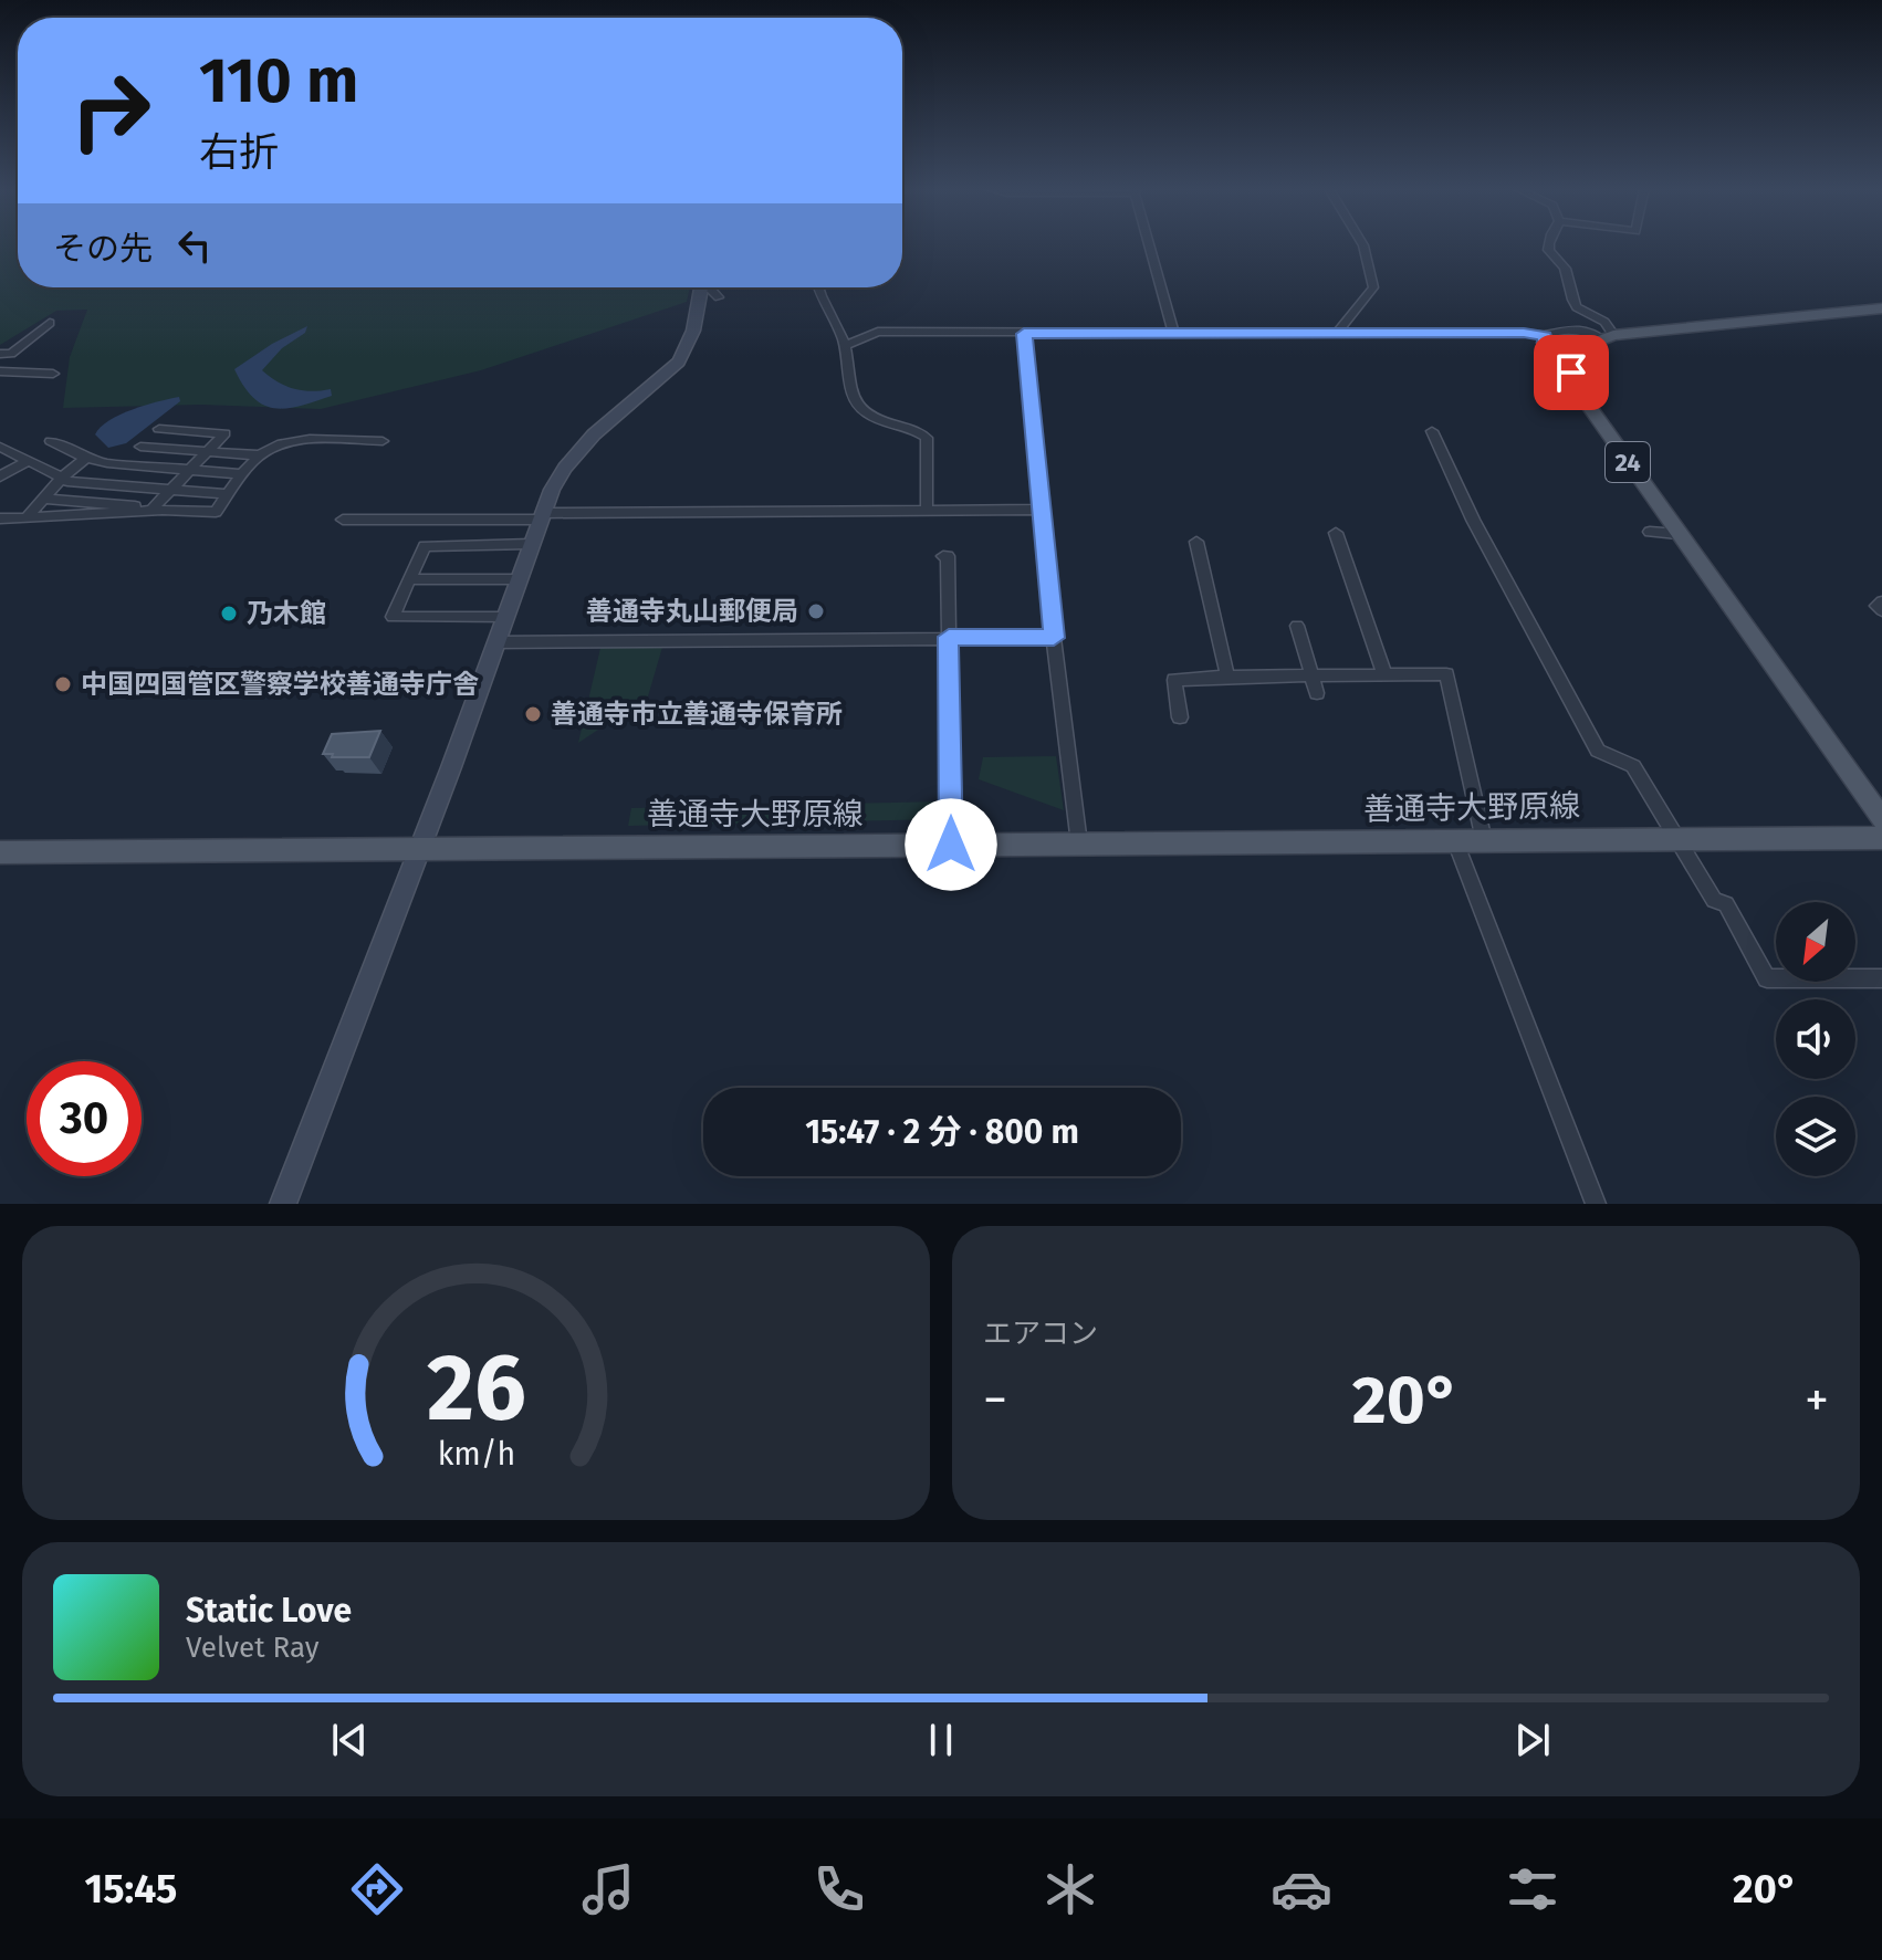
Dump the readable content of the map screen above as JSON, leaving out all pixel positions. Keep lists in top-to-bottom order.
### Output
{
  "streets": {
    "main road": ["24", "善通寺大野原線"]
  },
  "places": [
    "善通寺丸山郵便局",
    "乃木館",
    "中国四国管区警察学校善通寺庁舎",
    "善通寺市立善通寺保育所"
  ],
  "north": "bottom left",
  "page": {
    "turn": ["110 m", "右折"],
    "then": "その先",
    "limit": "30",
    "trip": "15:47 · 2 分 · 800 m",
    "tile": "エアコン",
    "heat": ["−", "20°", "+"],
    "song": ["Static Love", "Velvet Ray"],
    "tabs": ["15:45", "20°"],
    "gauge": ["26", "km/h"]
  }
}
